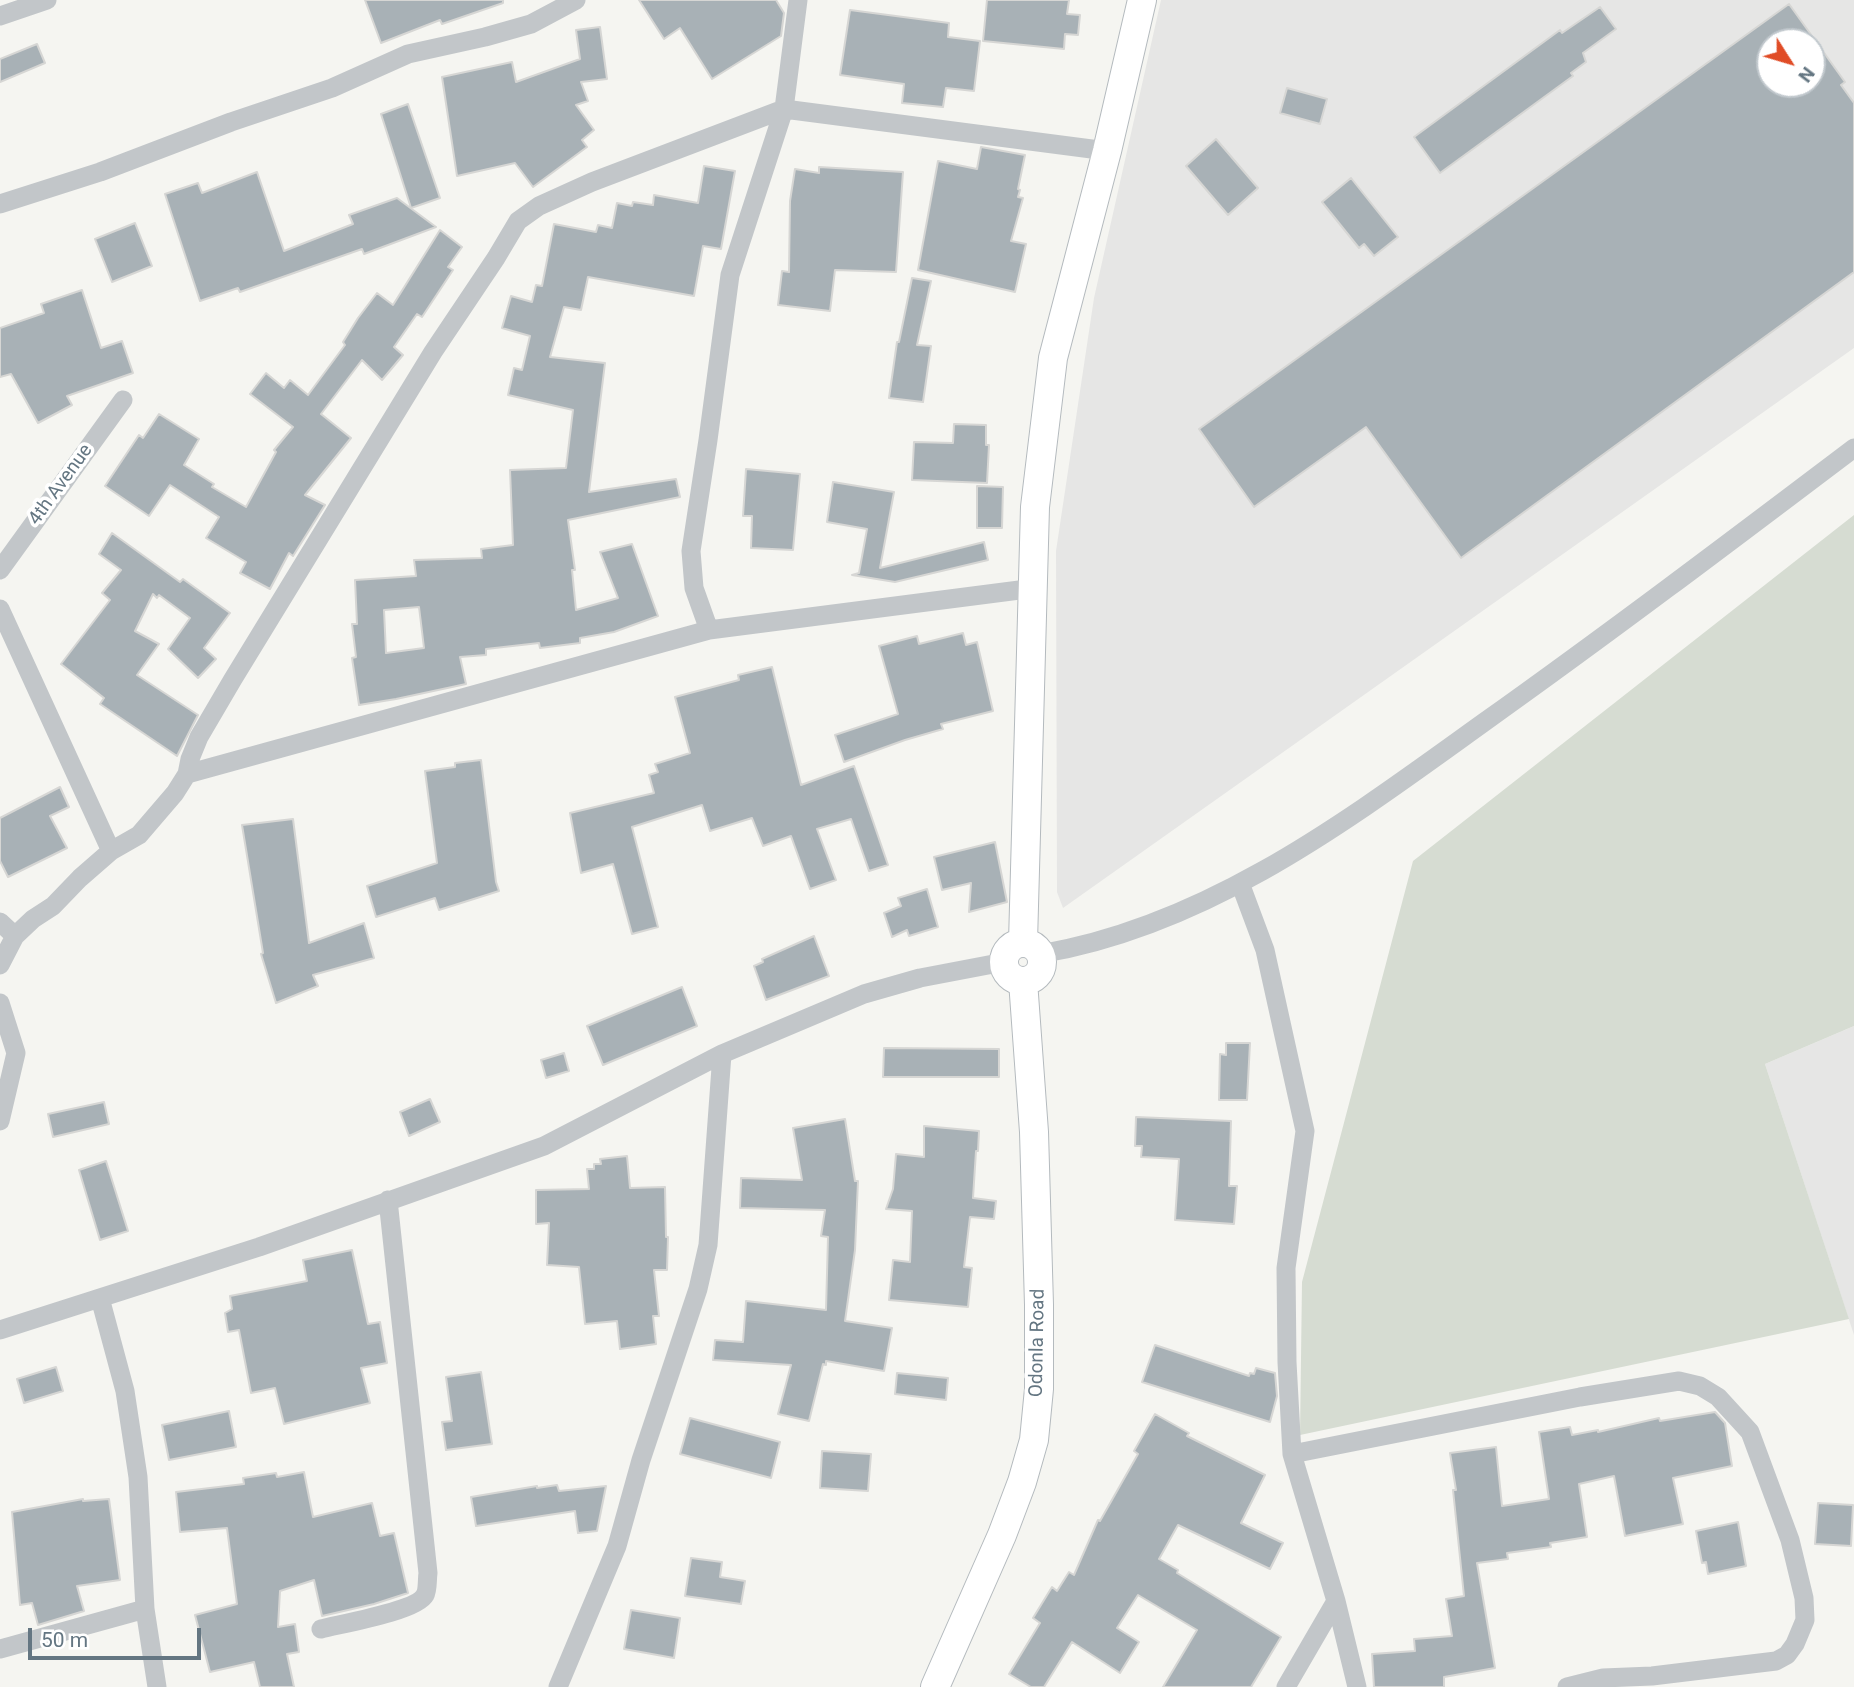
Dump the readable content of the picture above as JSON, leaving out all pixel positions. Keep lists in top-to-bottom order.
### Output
{
  "streets": {
    "street": ["4th Avenue", "Odonla Road"]
  },
  "scale_bar": "50 m",
  "north": "bottom right"
}
